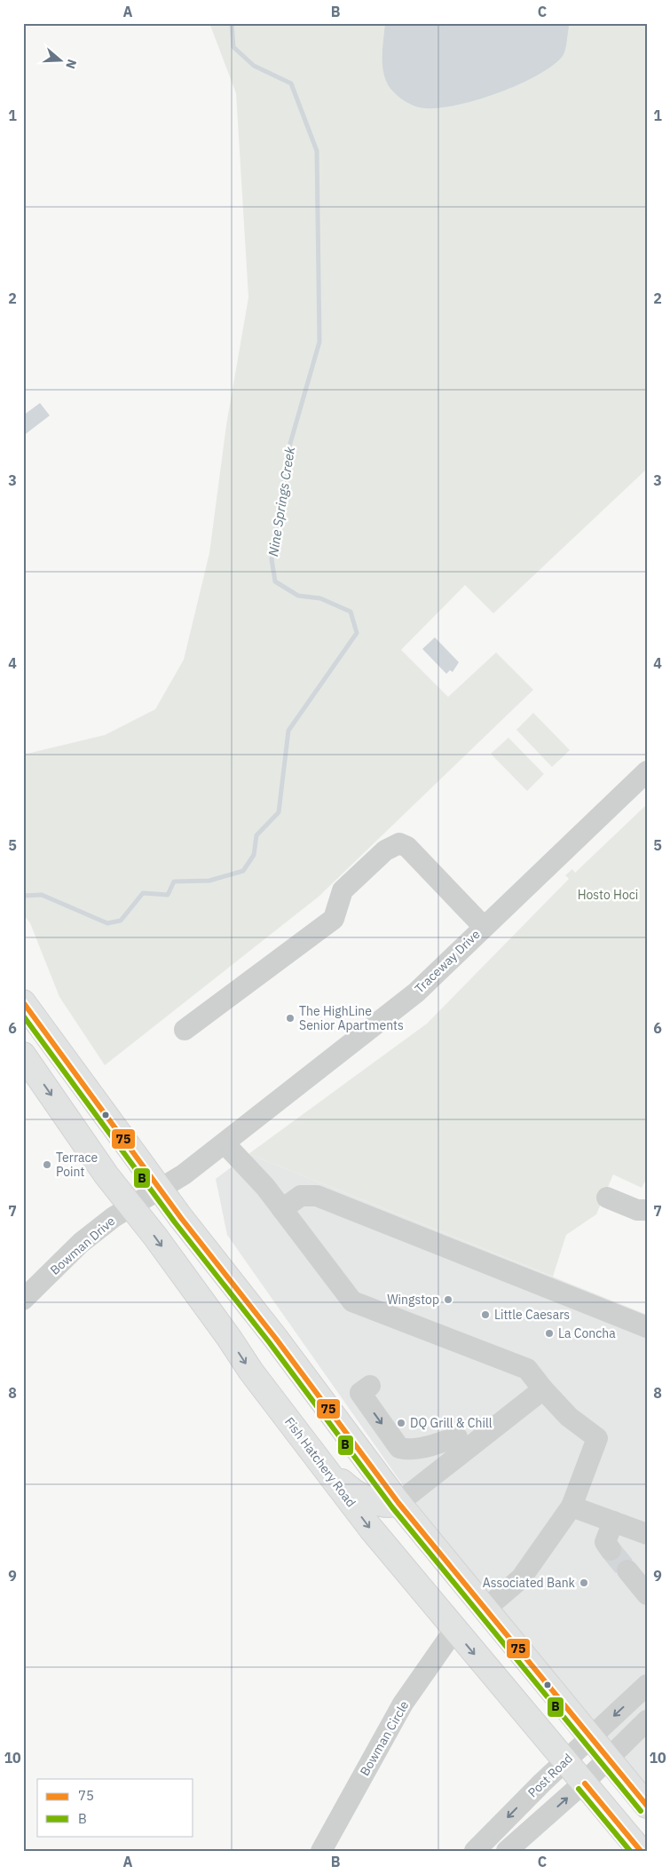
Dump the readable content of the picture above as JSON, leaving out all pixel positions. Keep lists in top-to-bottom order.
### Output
{
  "streets": {
    "main road": ["Fish Hatchery Road"],
    "street": [
      "Traceway Drive",
      "Bowman Drive",
      "Bowman Circle",
      "Post Road"
    ]
  },
  "crossings": [
    ["Traceway Drive", "Bowman Drive"],
    ["Traceway Drive", "Fish Hatchery Road"],
    ["Bowman Drive", "Fish Hatchery Road"],
    ["Fish Hatchery Road", "Bowman Circle"],
    ["Fish Hatchery Road", "Post Road"]
  ],
  "water": ["Nine Springs Creek"],
  "parks": ["Hosto Hoci"],
  "places": [
    "The HighLine Senior Apartments",
    "Terrace Point",
    "Wingstop",
    "Little Caesars",
    "La Concha",
    "DQ Grill & Chill",
    "Associated Bank"
  ],
  "lines": ["transit line 75", "transit line B"],
  "legend": ["75", "B"],
  "north": "right",
  "grid": {
    "columns": ["A", "B", "C"],
    "rows": [
      "1",
      "2",
      "3",
      "4",
      "5",
      "6",
      "7",
      "8",
      "9",
      "10"
    ]
  }
}
